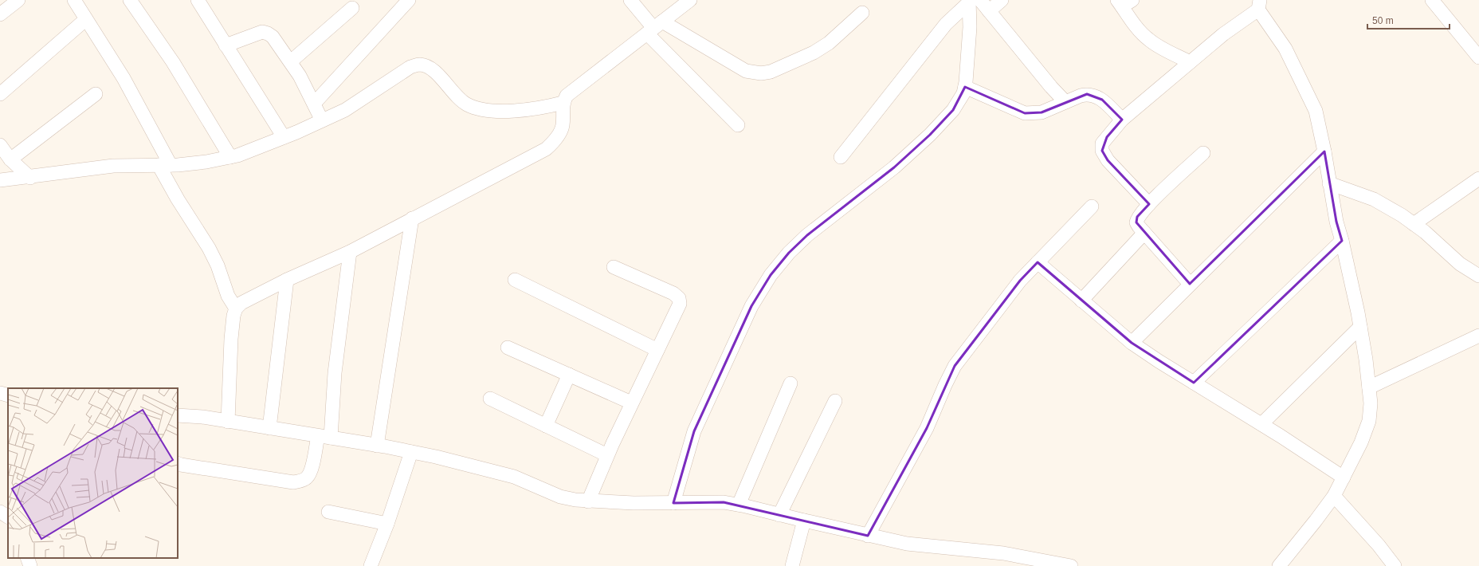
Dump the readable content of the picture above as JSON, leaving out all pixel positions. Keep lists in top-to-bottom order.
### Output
{
  "scale_bar": "50 m"
}
